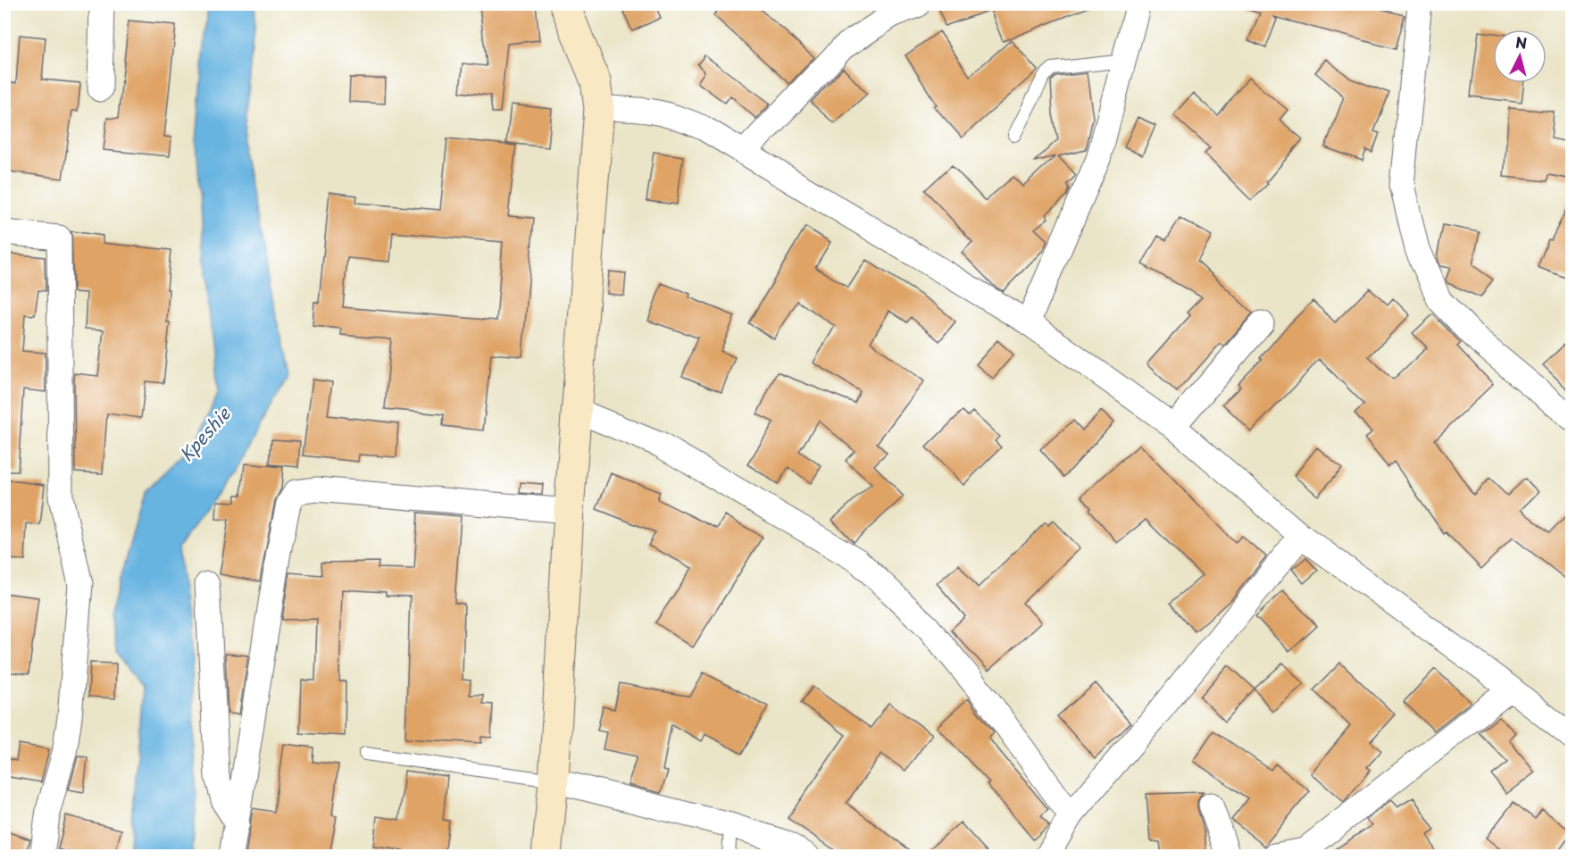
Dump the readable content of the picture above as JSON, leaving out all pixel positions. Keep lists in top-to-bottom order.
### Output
{
  "water": ["Kpeshie"],
  "north": "top"
}
